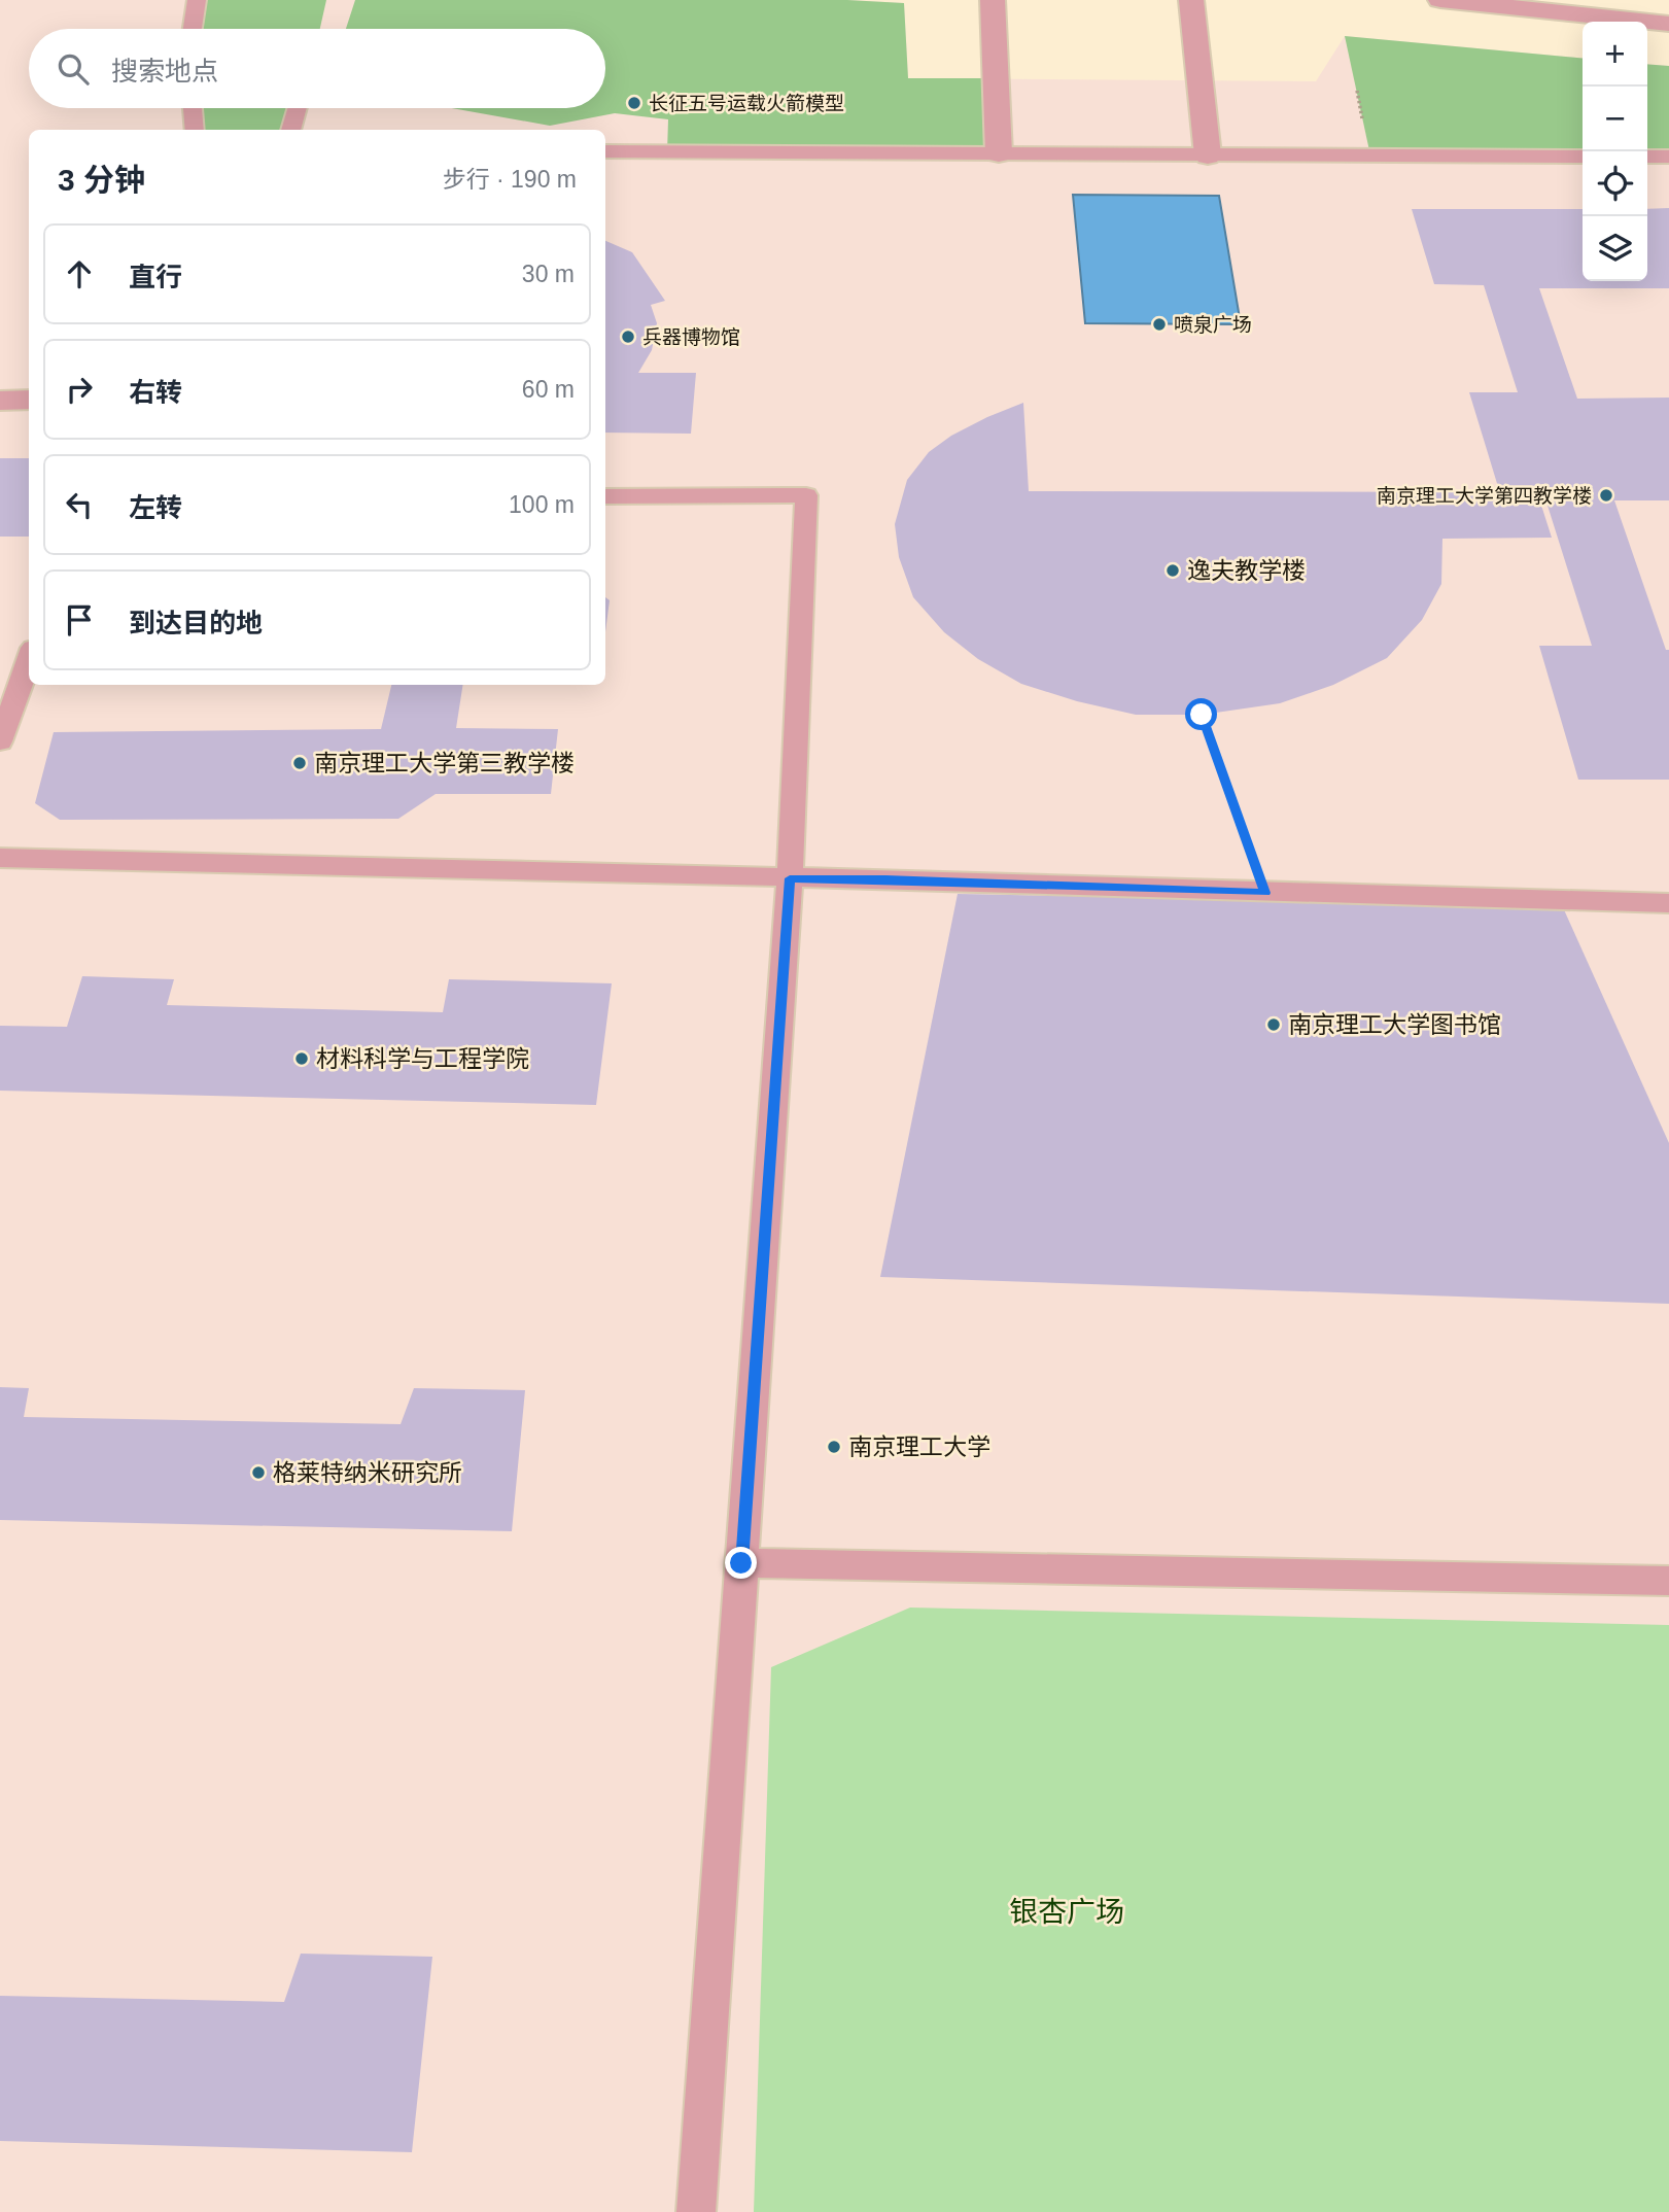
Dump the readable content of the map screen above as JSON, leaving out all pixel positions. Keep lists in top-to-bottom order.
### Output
{
  "parks": ["银杏广场"],
  "places": [
    "长征五号运载火箭模型",
    "喷泉广场",
    "兵器博物馆",
    "南京理工大学第四教学楼",
    "逸夫教学楼",
    "南京理工大学第三教学楼",
    "南京理工大学图书馆",
    "材料科学与工程学院",
    "南京理工大学",
    "格莱特纳米研究所"
  ],
  "page": {
    "map_buttons": ["+", "−"],
    "search": "搜索地点",
    "heading": ["3 分钟", "步行 · 190 m"],
    "list": [
      ["直行", "30 m"],
      ["右转", "60 m"],
      ["左转", "100 m"],
      "到达目的地"
    ]
  }
}
